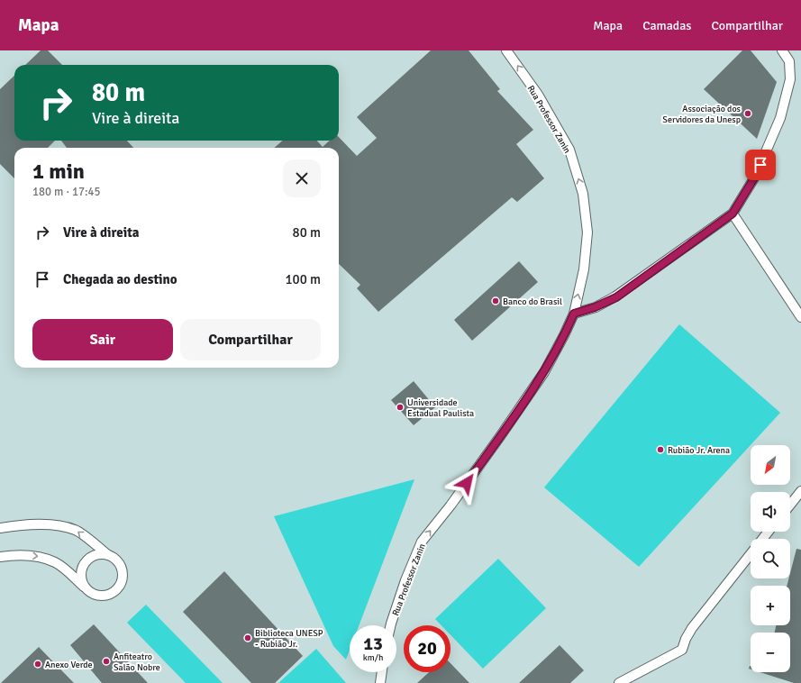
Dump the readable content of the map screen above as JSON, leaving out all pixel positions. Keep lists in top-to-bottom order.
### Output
{
  "streets": {
    "lane": ["Rua Professor Zanin"]
  },
  "one_way": ["Rua Professor Zanin"],
  "places": [
    "Associação dos Servidores da Unesp",
    "Banco do Brasil",
    "Universidade Estadual Paulista",
    "Rubião Jr. Arena",
    "Biblioteca UNESP - Rubião Jr.",
    "Anfiteatro Salão Nobre",
    "Anexo Verde"
  ],
  "north": "bottom left",
  "page": {
    "header": "Mapa",
    "nav": ["Mapa", "Camadas", "Compartilhar"],
    "turn": ["80 m", "Vire à direita"],
    "heading": ["1 min", "180 m · 17:45"],
    "list": [
      {
        "name": "Vire à direita",
        "value": "80 m"
      },
      {
        "name": "Chegada ao destino",
        "value": "100 m"
      }
    ],
    "buttons": ["Sair", "Compartilhar"],
    "map_buttons": ["+", "−"],
    "speed": "13 km/h",
    "limit": "20"
  }
}
